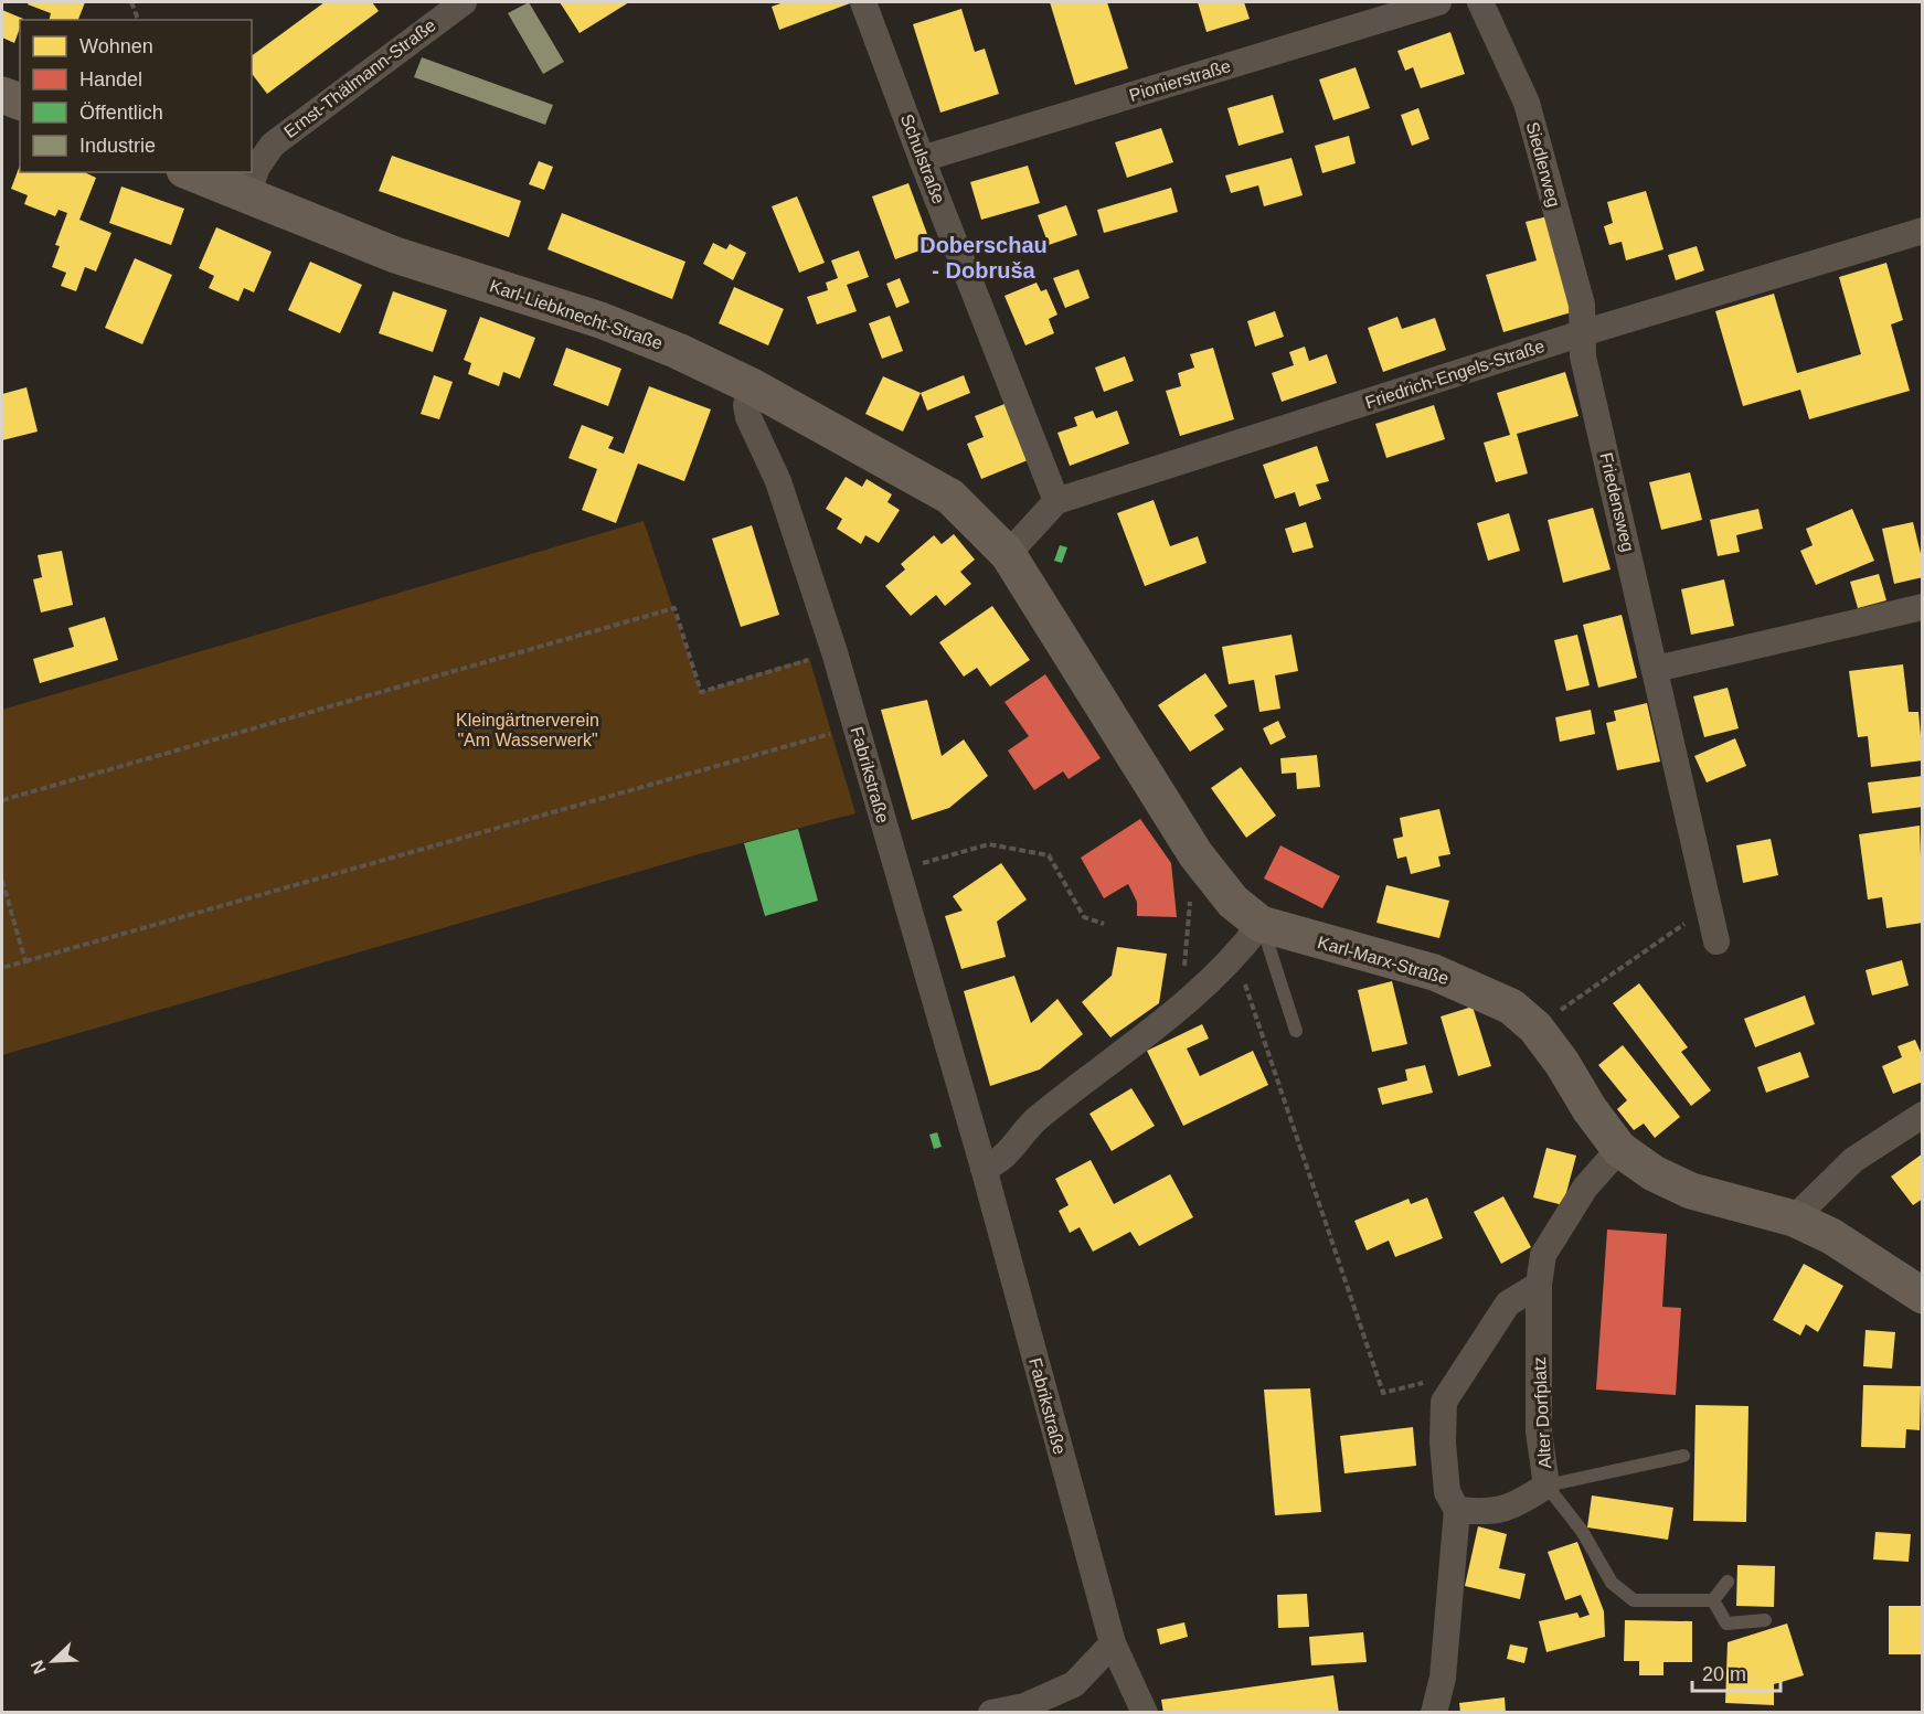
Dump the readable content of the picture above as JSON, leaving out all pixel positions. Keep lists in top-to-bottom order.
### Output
{
  "streets": {
    "street": [
      "Ernst-Thälmann-Straße",
      "Pionierstraße",
      "Schulstraße",
      "Siedlerweg",
      "Karl-Liebknecht-Straße",
      "Friedrich-Engels-Straße",
      "Friedensweg",
      "Fabrikstraße",
      "Karl-Marx-Straße",
      "Alter Dorfplatz"
    ]
  },
  "crossings": [
    ["Ernst-Thälmann-Straße", "Karl-Liebknecht-Straße"],
    ["Pionierstraße", "Schulstraße"],
    ["Schulstraße", "Friedrich-Engels-Straße"],
    ["Siedlerweg", "Friedrich-Engels-Straße"],
    ["Siedlerweg", "Friedensweg"],
    ["Karl-Liebknecht-Straße", "Friedrich-Engels-Straße"],
    ["Karl-Liebknecht-Straße", "Fabrikstraße"],
    ["Karl-Liebknecht-Straße", "Karl-Marx-Straße"],
    ["Friedrich-Engels-Straße", "Friedensweg"],
    ["Friedrich-Engels-Straße", "Karl-Marx-Straße"],
    ["Karl-Marx-Straße", "Alter Dorfplatz"]
  ],
  "districts": ["Doberschau - Dobruša"],
  "parks": ["Kleingärtnerverein \"Am Wasserwerk\""],
  "legend": [
    "Wohnen",
    "Handel",
    "Öffentlich",
    "Industrie"
  ],
  "scale_bar": "20 m",
  "north": "bottom left"
}
